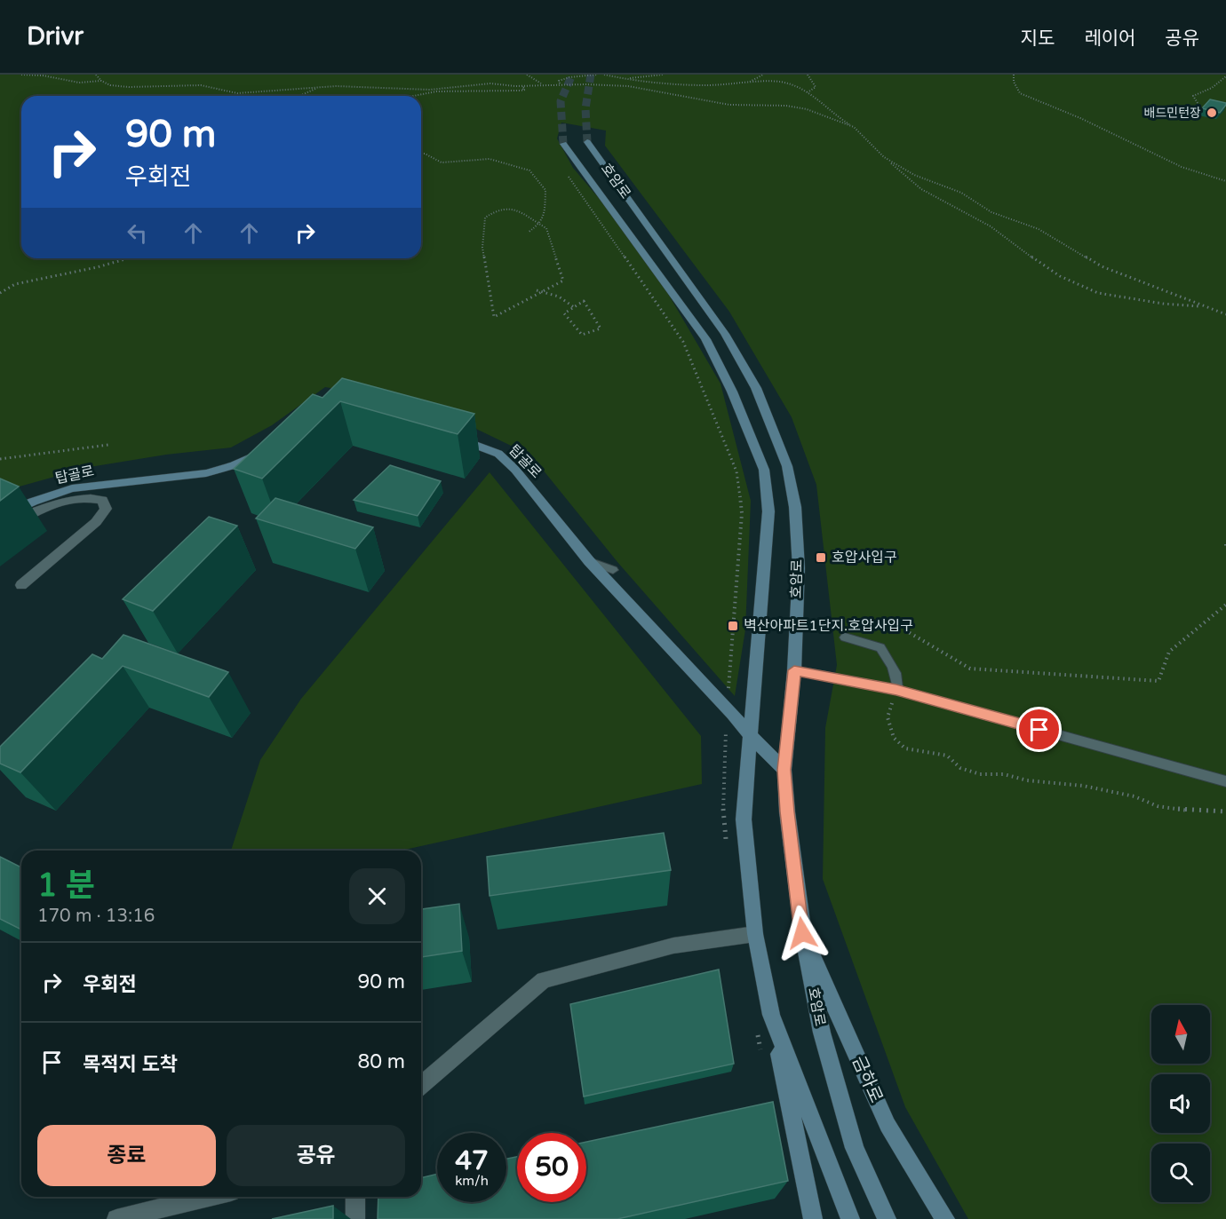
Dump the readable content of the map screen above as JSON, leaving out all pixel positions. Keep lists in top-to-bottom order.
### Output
{
  "streets": {
    "main road": ["호암로", "탑골로", "금하로"]
  },
  "crossings": [
    ["호암로", "탑골로"],
    ["호암로", "금하로"]
  ],
  "places": {
    "other": ["배드민턴장"],
    "transit": ["호압사입구", "벽산아파트1단지.호압사입구"]
  },
  "north": "top",
  "page": {
    "header": "Drivr",
    "nav": ["지도", "레이어", "공유"],
    "turn": ["90 m", "우회전"],
    "heading": ["1 분", "170 m · 13:16"],
    "list": [
      {
        "name": "우회전",
        "value": "90 m"
      },
      {
        "name": "목적지 도착",
        "value": "80 m"
      }
    ],
    "buttons": ["종료", "공유"],
    "speed": "47 km/h",
    "limit": "50"
  }
}
